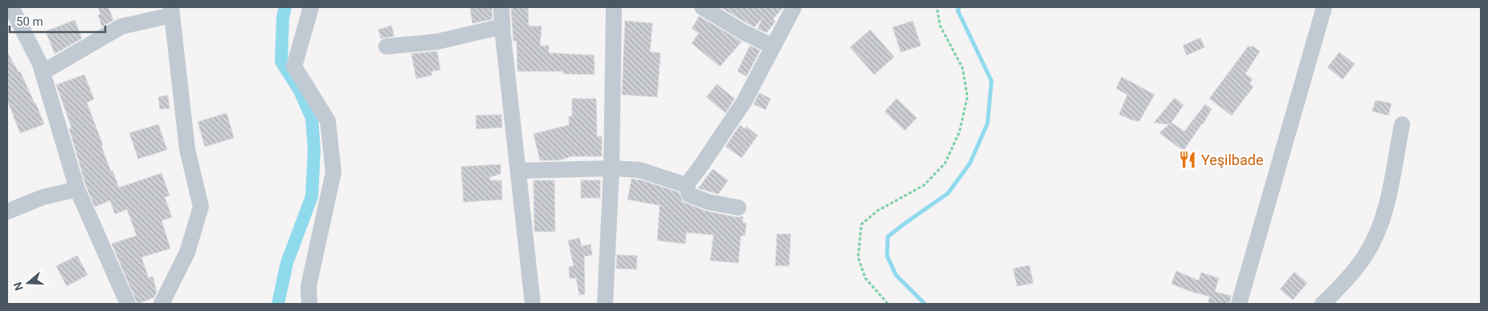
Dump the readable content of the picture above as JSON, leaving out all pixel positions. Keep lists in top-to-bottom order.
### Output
{
  "places": {
    "restaurant": ["Yeşilbade"]
  },
  "scale_bar": "50 m",
  "north": "left"
}
